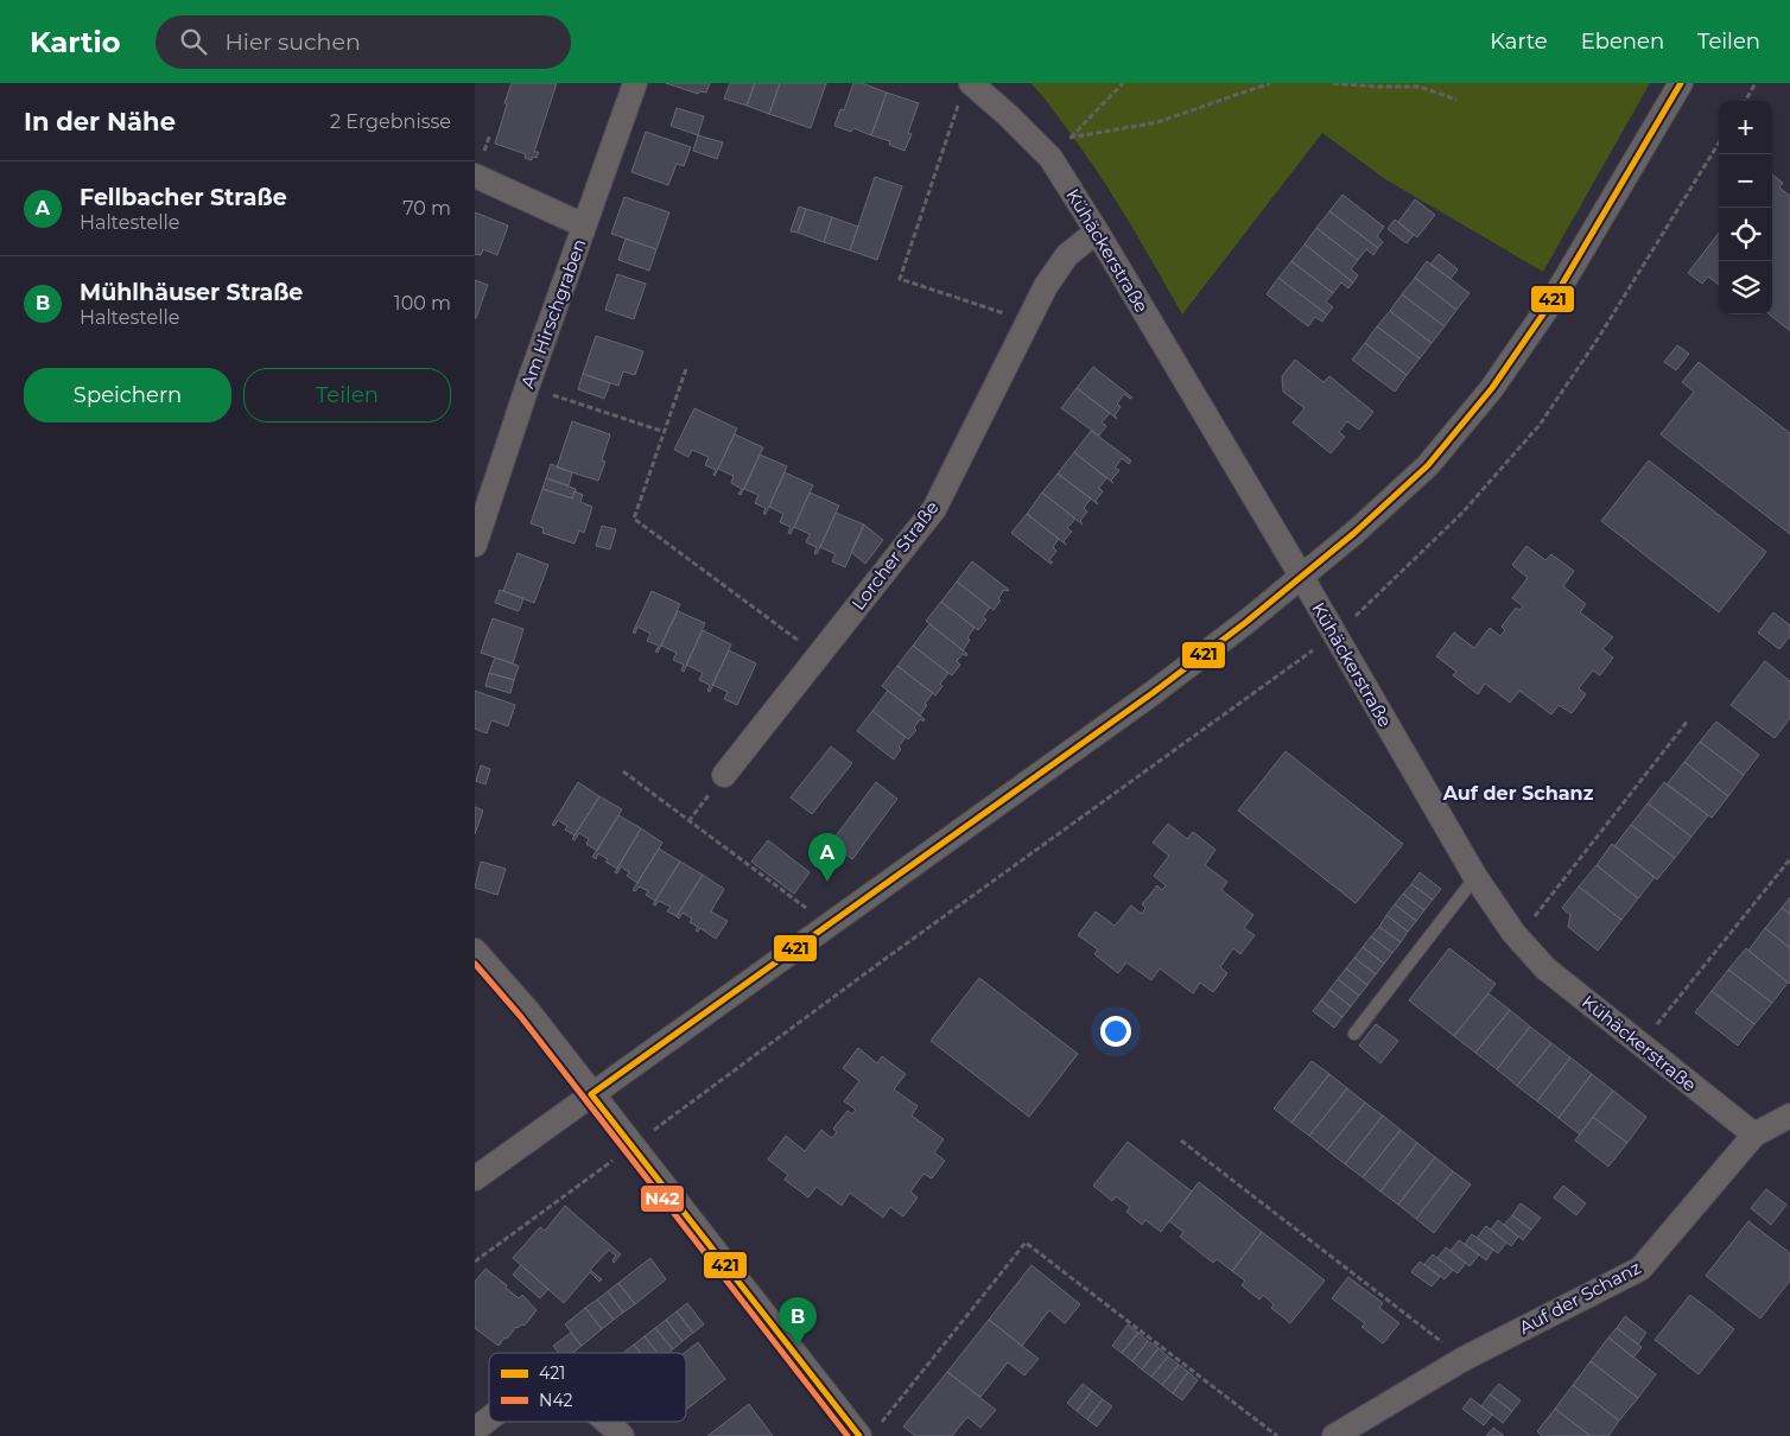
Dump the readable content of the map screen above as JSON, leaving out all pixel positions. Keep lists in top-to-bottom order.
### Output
{
  "streets": {
    "street": [
      "Kühäckerstraße",
      "Am Hirschgraben",
      "Lorcher Straße",
      "Auf der Schanz"
    ]
  },
  "crossings": [
    ["Kühäckerstraße", "Lorcher Straße"],
    ["Kühäckerstraße", "Auf der Schanz"]
  ],
  "districts": ["Auf der Schanz"],
  "lines": ["transit line 421", "transit line N42"],
  "legend": ["421", "N42"],
  "page": {
    "header": "Kartio",
    "search": "Hier suchen",
    "nav": ["Karte", "Ebenen", "Teilen"],
    "heading": ["In der Nähe", "2 Ergebnisse"],
    "map_buttons": ["+", "−"],
    "list": [
      {
        "mark": "A",
        "name": "Fellbacher Straße",
        "note": "Haltestelle",
        "value": "70 m"
      },
      {
        "mark": "B",
        "name": "Mühlhäuser Straße",
        "note": "Haltestelle",
        "value": "100 m"
      }
    ],
    "buttons": ["Speichern", "Teilen"],
    "pins": ["A", "B"]
  }
}
